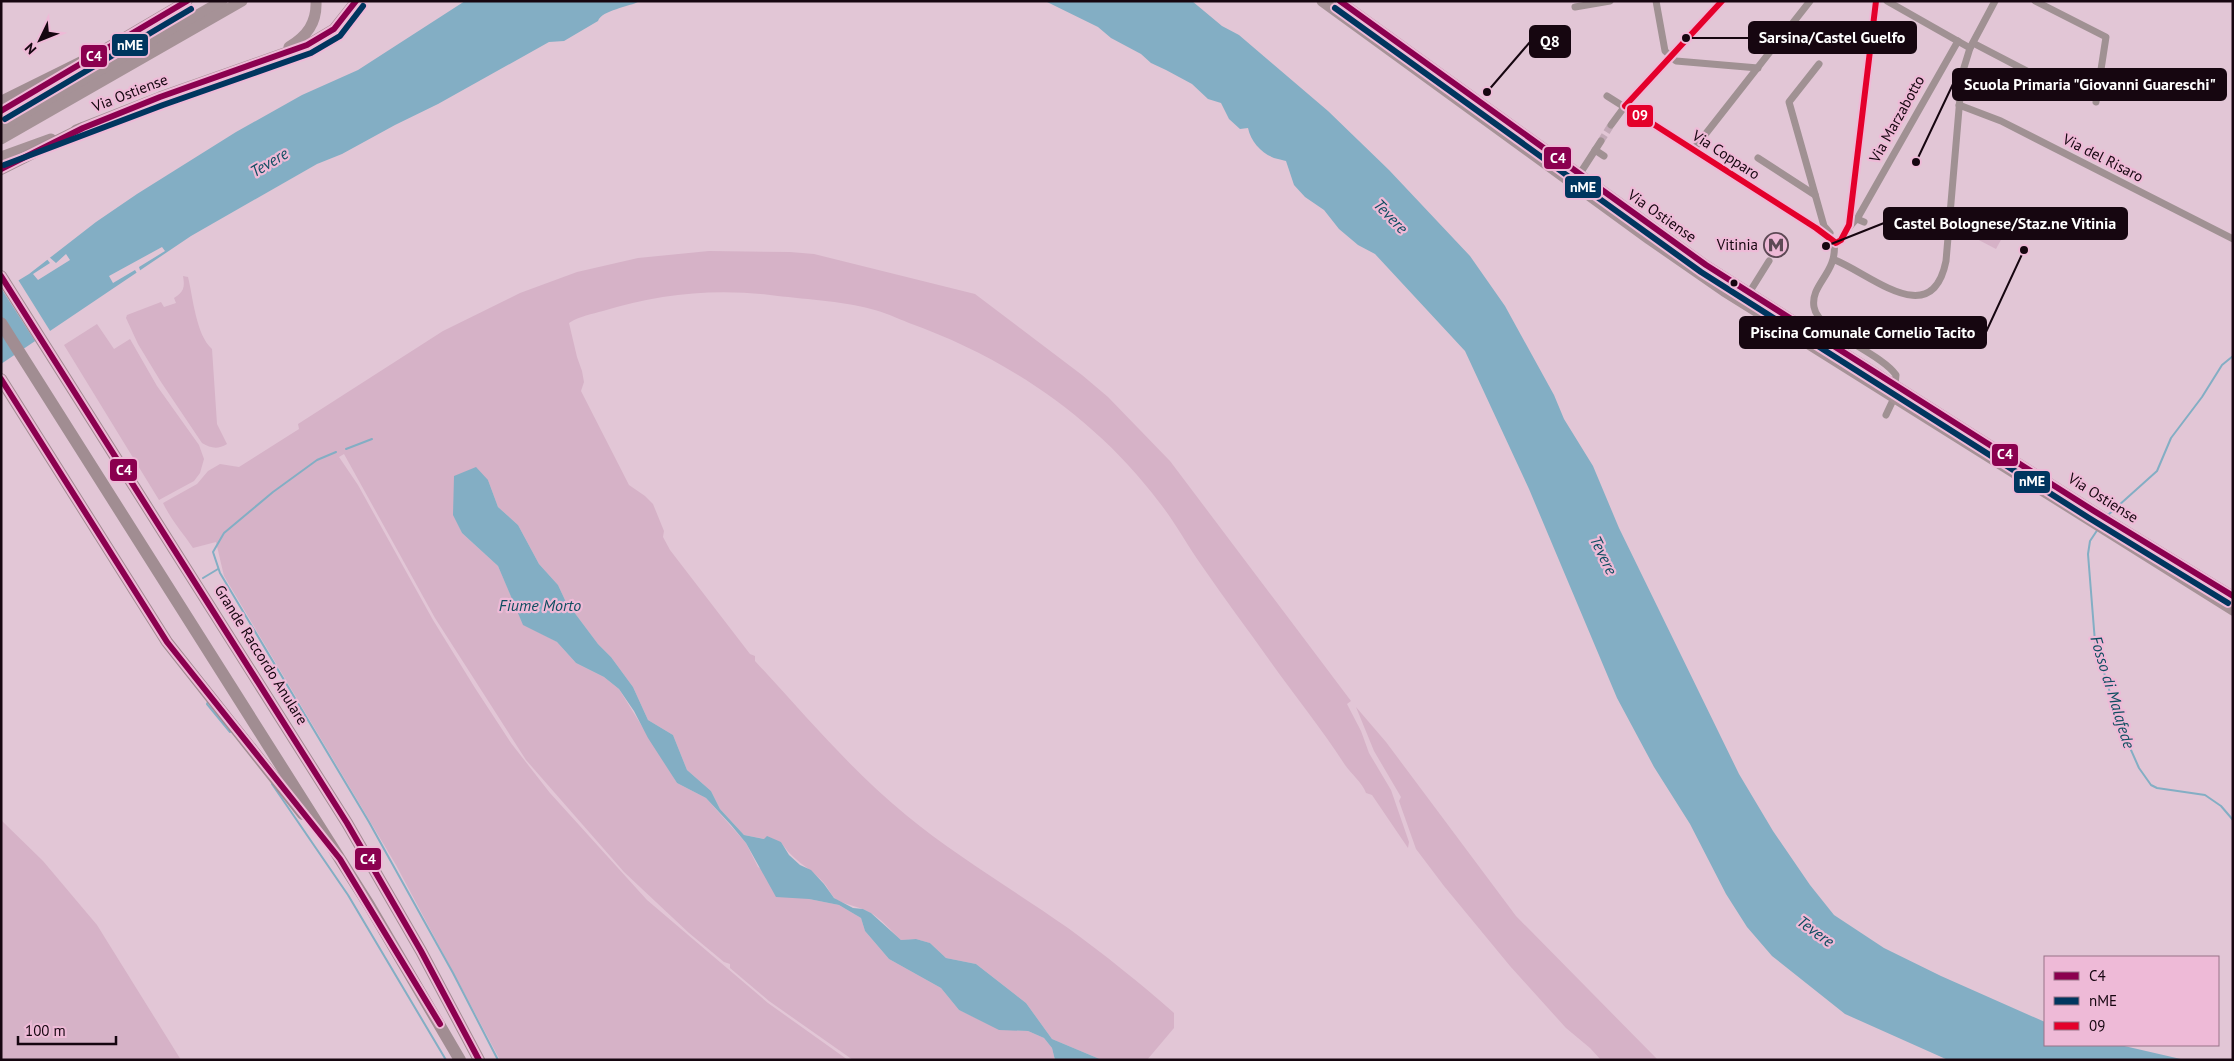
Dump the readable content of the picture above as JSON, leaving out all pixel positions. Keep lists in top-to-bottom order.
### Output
{
  "streets": {
    "highway": ["Grande Raccordo Anulare"],
    "main road": ["Via Ostiense"],
    "street": ["Via Marzabotto", "Via Copparo", "Via del Risaro"]
  },
  "water": ["Tevere", "Fiume Morto", "Fosso di Malafede"],
  "places": {
    "other": [
      "Sarsina/Castel Guelfo",
      "Q8",
      "Scuola Primaria \"Giovanni Guareschi\"",
      "Castel Bolognese/Staz.ne Vitinia",
      "Piscina Comunale Cornelio Tacito"
    ],
    "metro station": ["Vitinia"]
  },
  "lines": ["transit line C4", "transit line 09", "transit line nME"],
  "legend": ["C4", "nME", "09"],
  "scale_bar": "100 m",
  "north": "bottom left"
}
